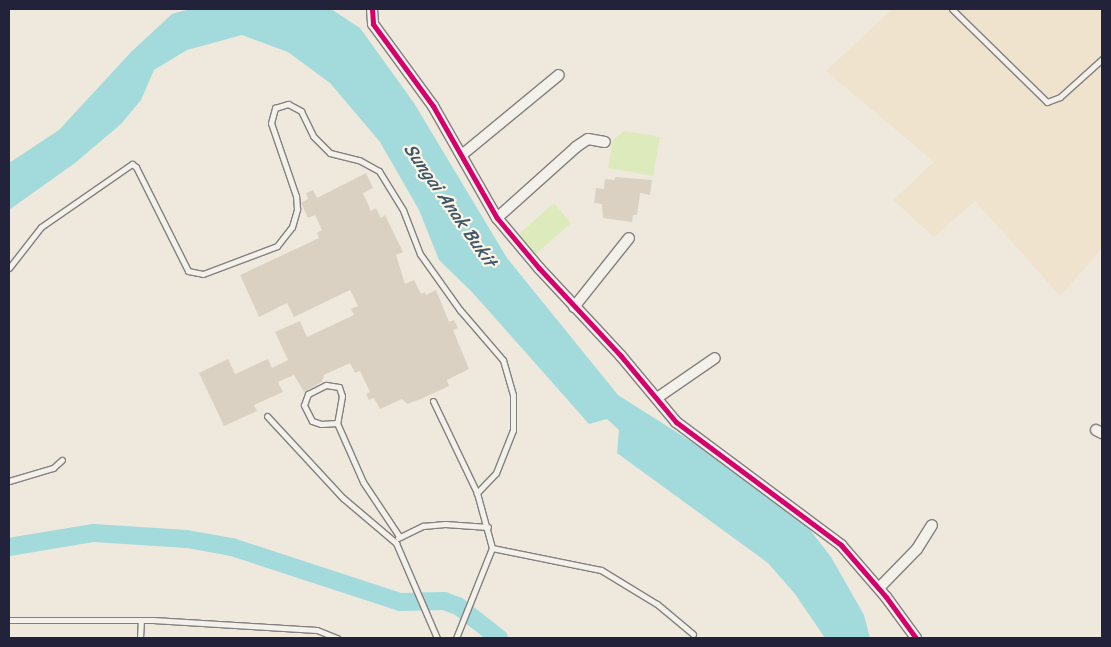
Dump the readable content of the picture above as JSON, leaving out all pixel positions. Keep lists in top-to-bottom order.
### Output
{
  "water": ["Sungai Anak Bukit"]
}
